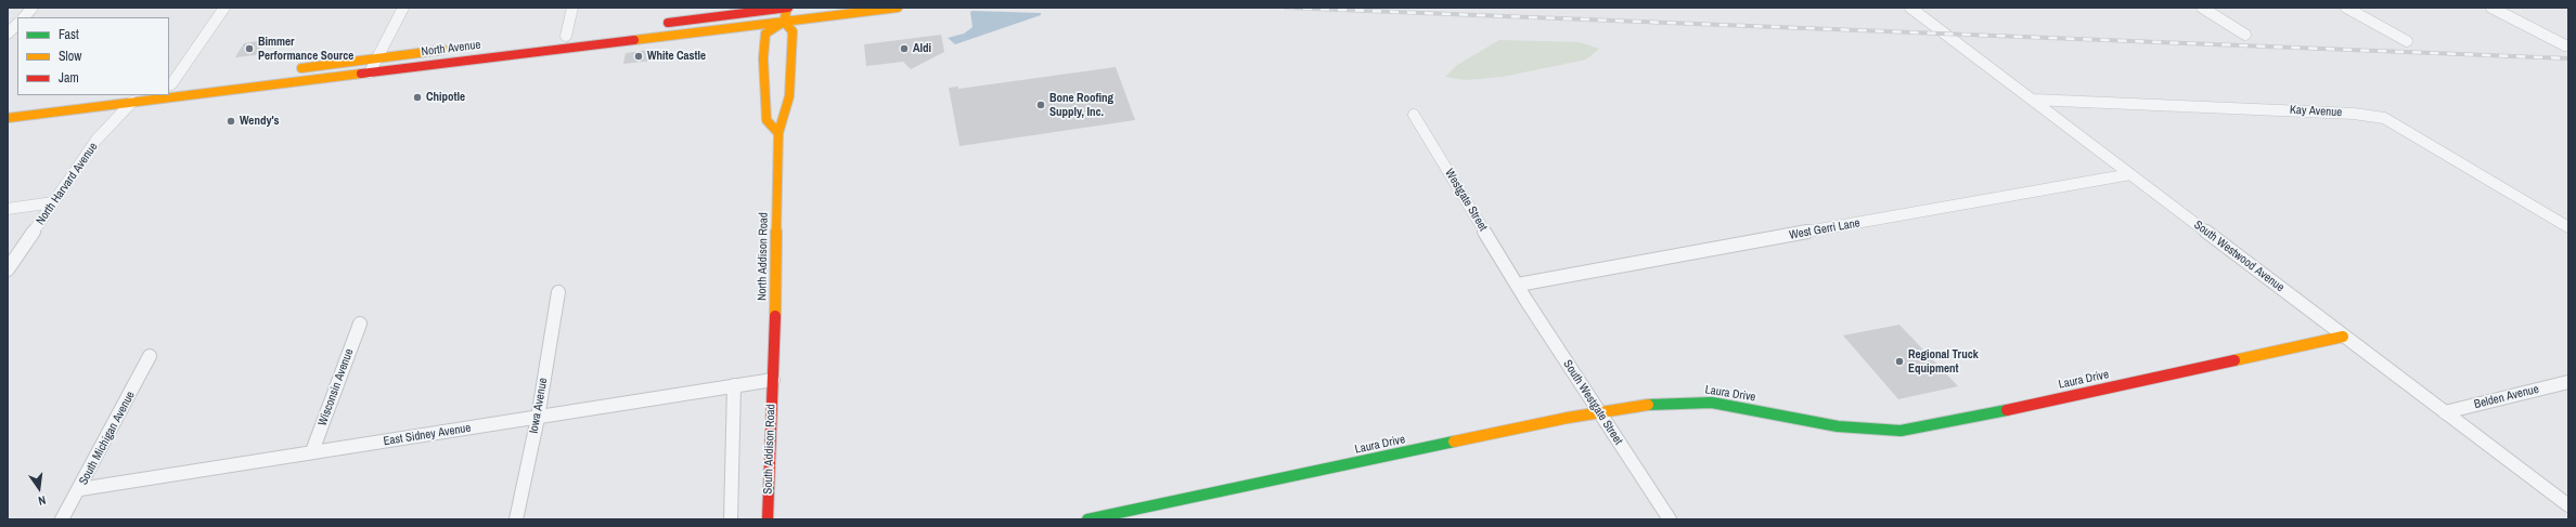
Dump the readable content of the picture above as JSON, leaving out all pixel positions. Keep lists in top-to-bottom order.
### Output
{
  "streets": {
    "street": [
      "North Avenue",
      "Kay Avenue",
      "North Harvard Avenue",
      "Westgate Street",
      "West Gerri Lane",
      "North Addison Road",
      "South Westwood Avenue",
      "Laura Drive",
      "Wisconsin Avenue",
      "Belden Avenue",
      "South Westgate Street",
      "Iowa Avenue",
      "East Sidney Avenue",
      "South Michigan Avenue",
      "South Addison Road"
    ]
  },
  "crossings": [
    ["North Avenue", "North Harvard Avenue"],
    ["North Avenue", "North Addison Road"],
    ["Kay Avenue", "South Westwood Avenue"],
    ["Westgate Street", "West Gerri Lane"],
    ["Westgate Street", "South Westgate Street"],
    ["West Gerri Lane", "South Westwood Avenue"],
    ["West Gerri Lane", "South Westgate Street"],
    ["North Addison Road", "East Sidney Avenue"],
    ["North Addison Road", "South Addison Road"],
    ["South Westwood Avenue", "Laura Drive"],
    ["South Westwood Avenue", "Belden Avenue"],
    ["Laura Drive", "South Westgate Street"],
    ["Wisconsin Avenue", "East Sidney Avenue"],
    ["Iowa Avenue", "East Sidney Avenue"],
    ["East Sidney Avenue", "South Michigan Avenue"],
    ["East Sidney Avenue", "South Addison Road"]
  ],
  "places": [
    "Bimmer Performance Source",
    "Aldi",
    "White Castle",
    "Chipotle",
    "Bone Roofing Supply, Inc.",
    "Wendy's",
    "Regional Truck Equipment"
  ],
  "legend": ["Fast", "Slow", "Jam"],
  "north": "bottom"
}
